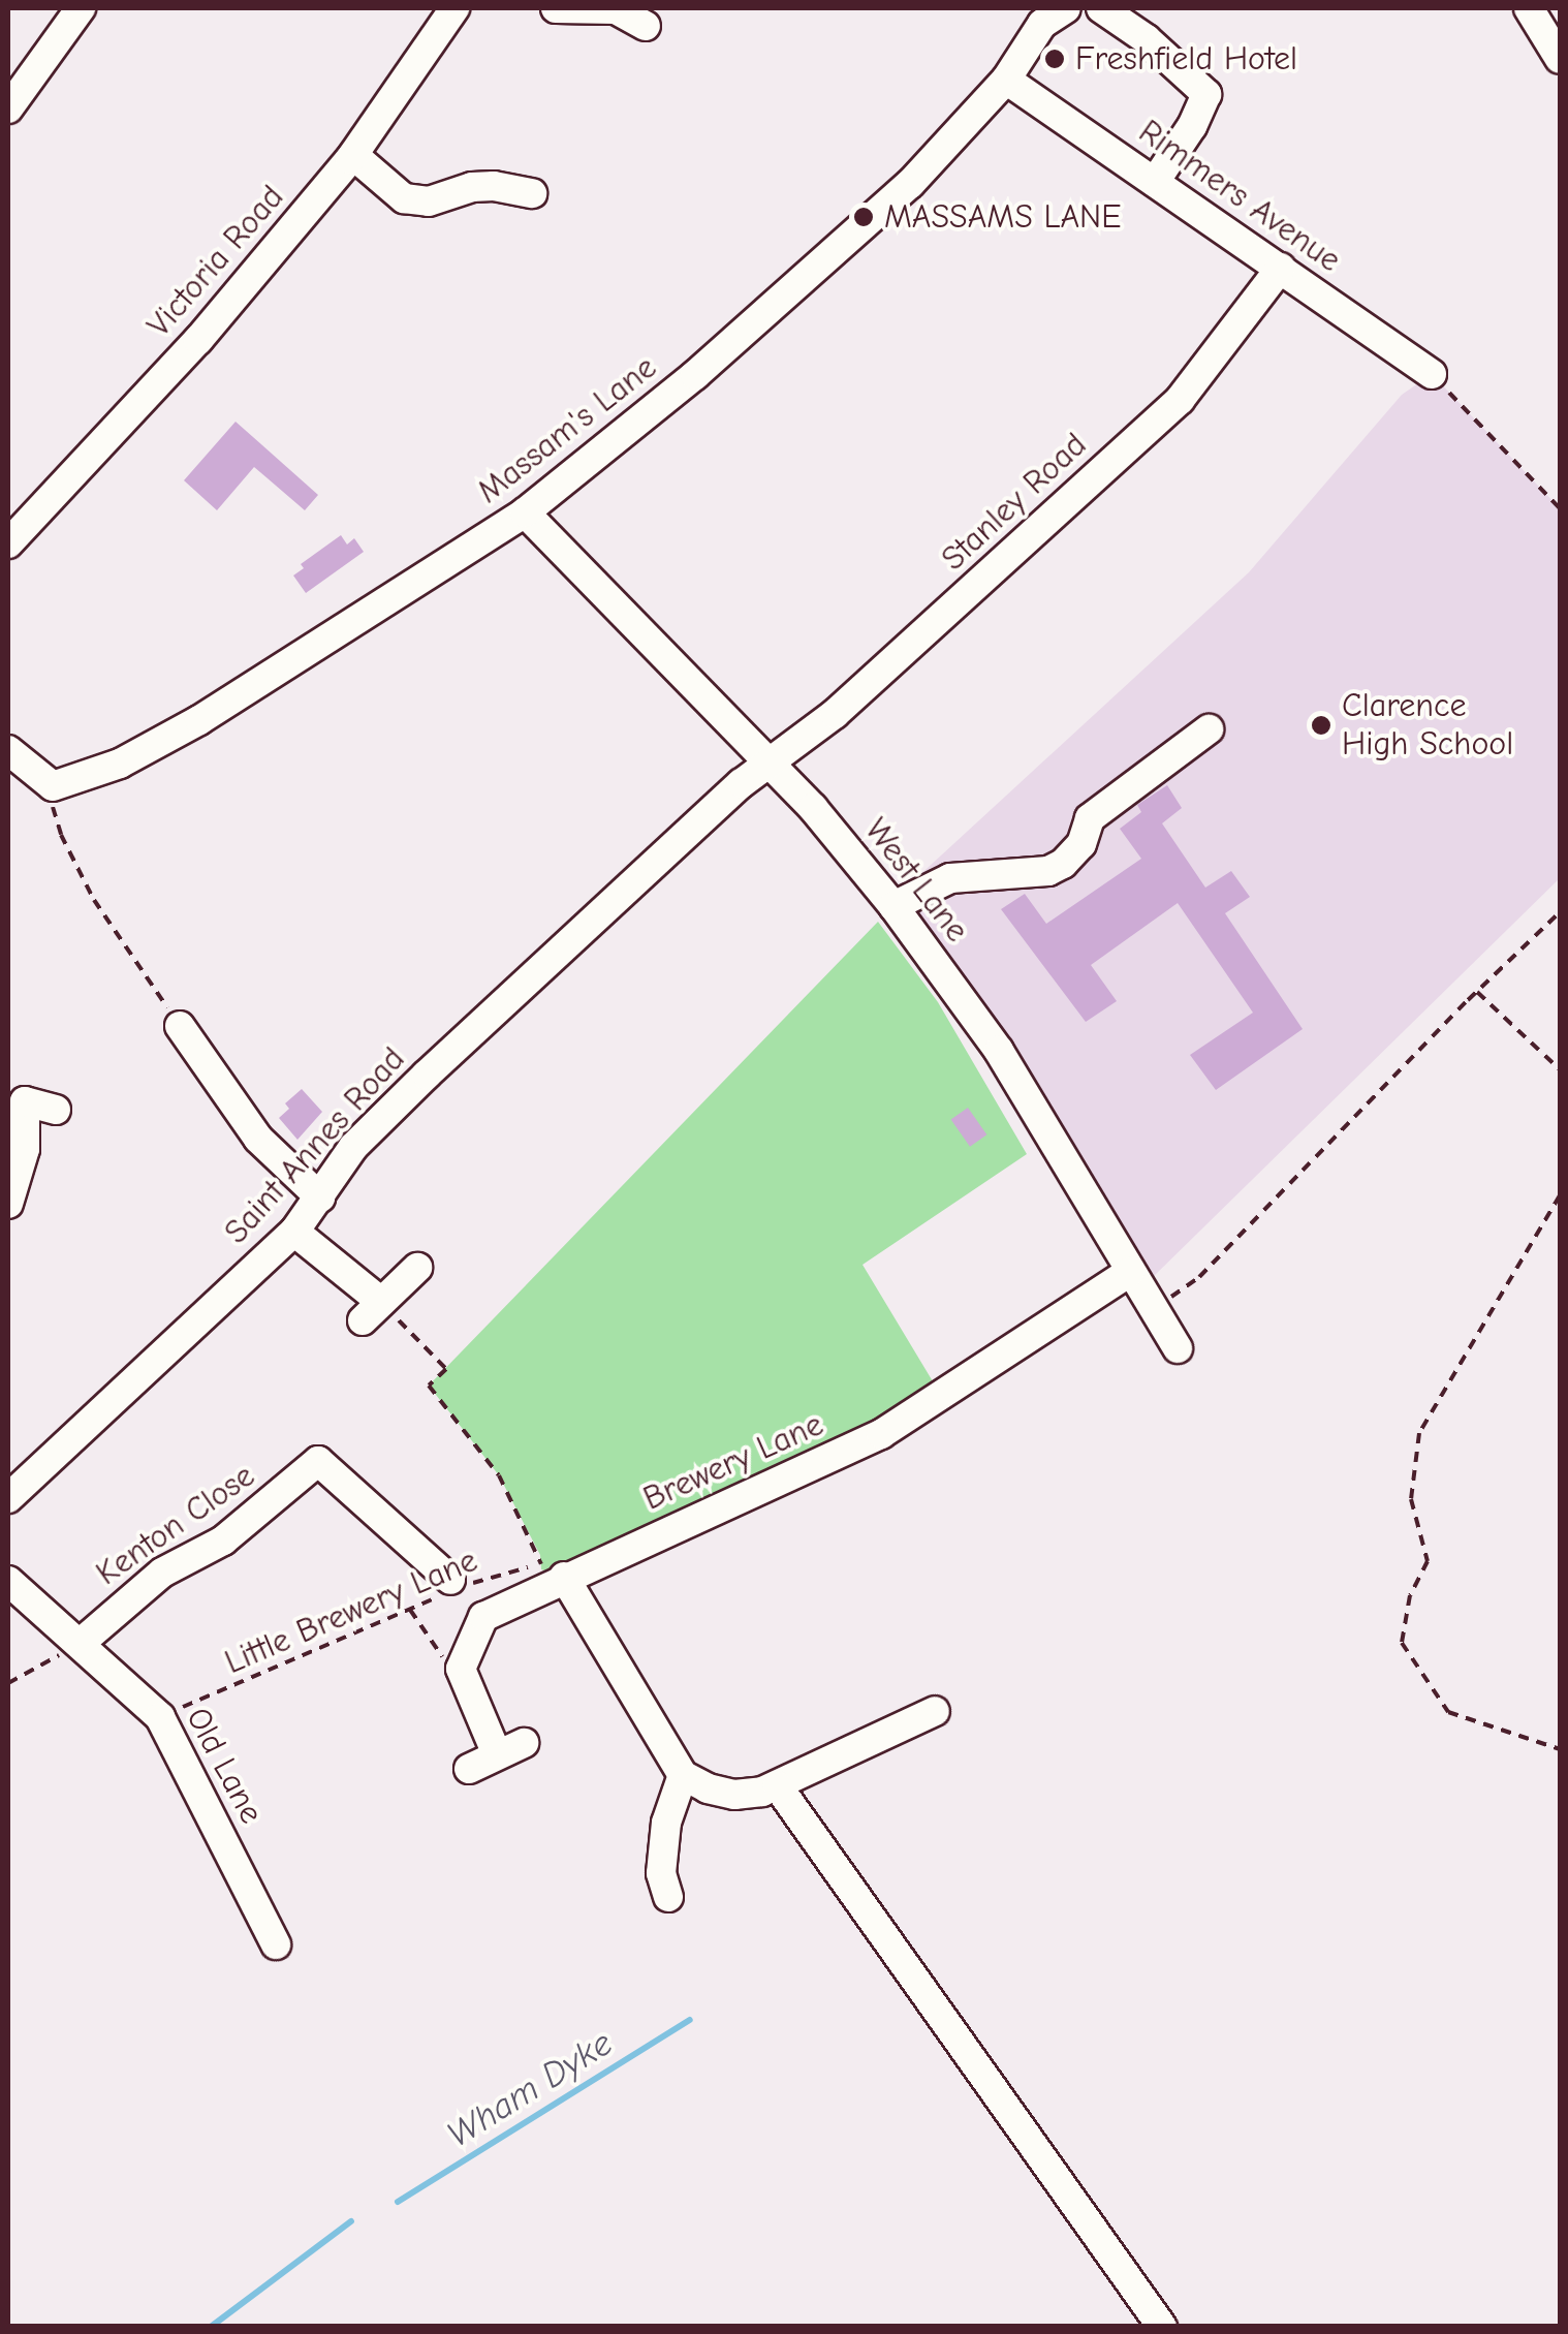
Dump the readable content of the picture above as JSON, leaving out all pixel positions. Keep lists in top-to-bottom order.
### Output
{
  "streets": {
    "street": [
      "Rimmers Avenue",
      "Victoria Road",
      "Massam's Lane",
      "Stanley Road",
      "West Lane",
      "Saint Annes Road",
      "Brewery Lane",
      "Kenton Close",
      "Old Lane"
    ],
    "path": ["Little Brewery Lane"]
  },
  "crossings": [
    ["Rimmers Avenue", "Massam's Lane"],
    ["Rimmers Avenue", "Stanley Road"],
    ["Massam's Lane", "West Lane"],
    ["Stanley Road", "West Lane"],
    ["Stanley Road", "Saint Annes Road"],
    ["West Lane", "Saint Annes Road"],
    ["West Lane", "Brewery Lane"],
    ["Brewery Lane", "Little Brewery Lane"],
    ["Kenton Close", "Little Brewery Lane"],
    ["Kenton Close", "Old Lane"],
    ["Little Brewery Lane", "Old Lane"]
  ],
  "water": ["Wham Dyke"],
  "places": ["Freshfield Hotel", "MASSAMS LANE", "Clarence High School"]
}
